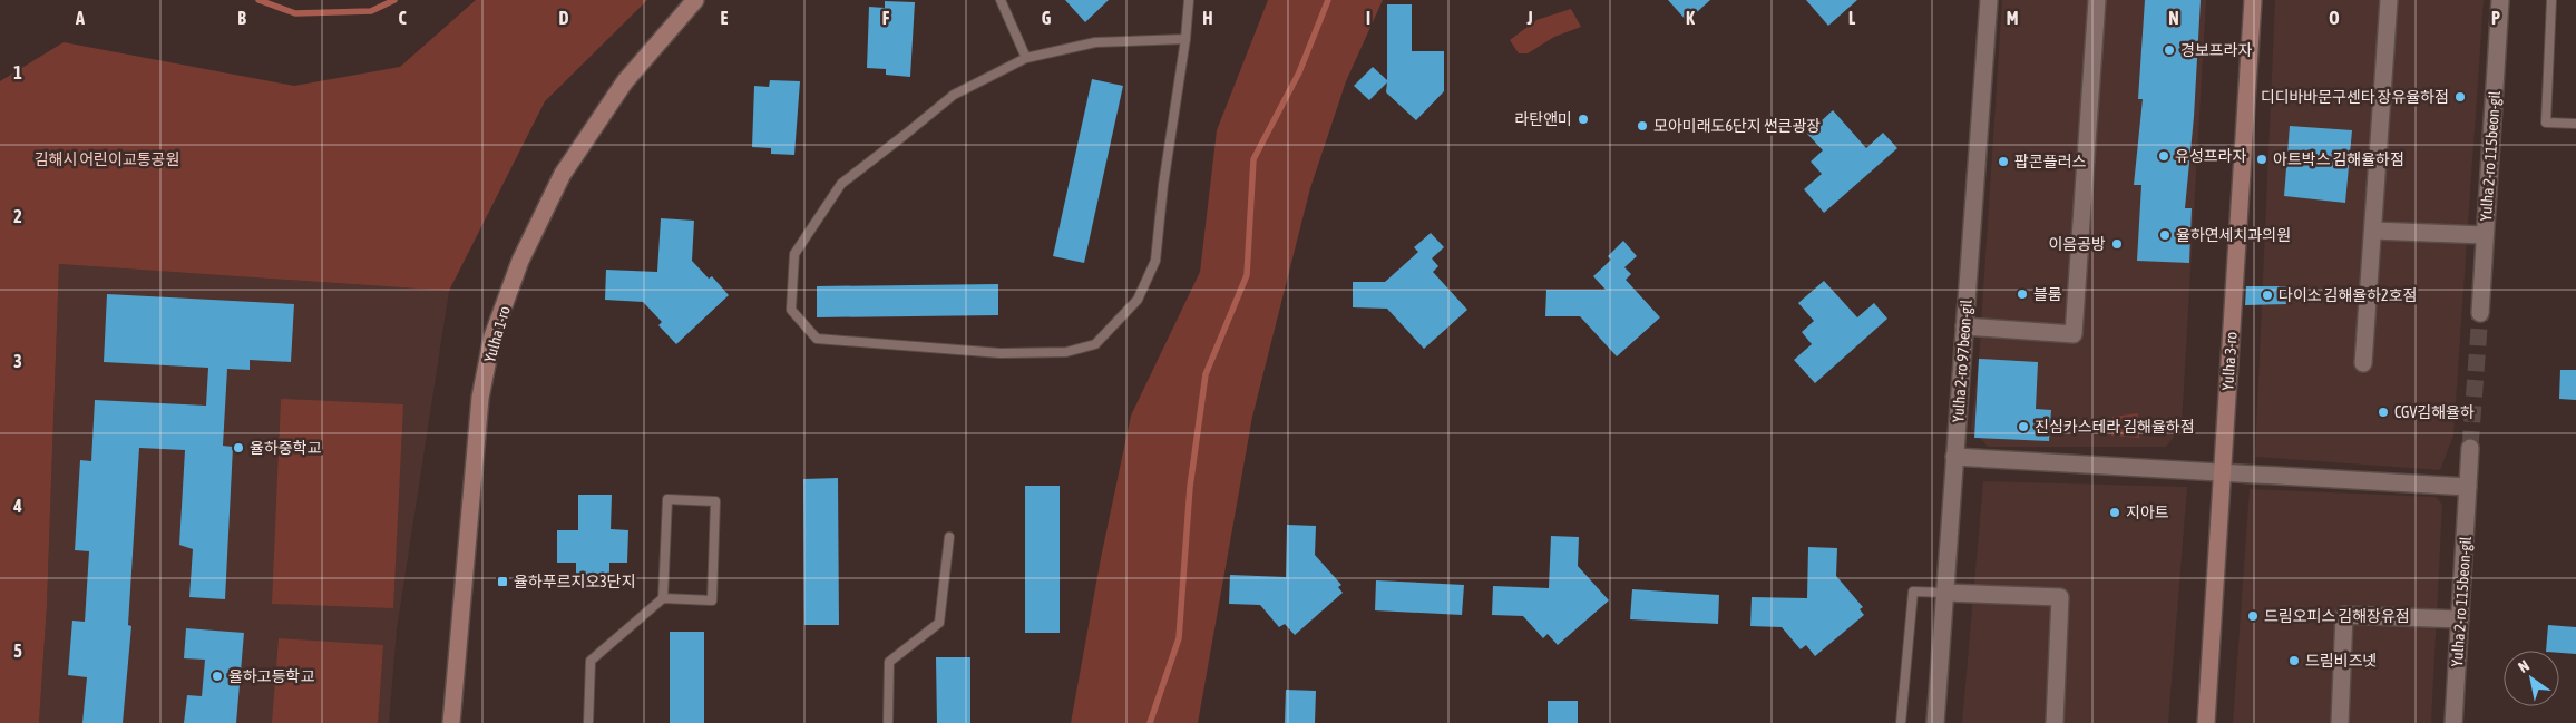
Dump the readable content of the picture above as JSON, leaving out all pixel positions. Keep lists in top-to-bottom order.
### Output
{
  "streets": {
    "street": [
      "Yulha 2-ro 115beon-gil",
      "Yulha 1-ro",
      "Yulha 2-ro 97beon-gil",
      "Yulha 3-ro"
    ]
  },
  "parks": ["김해시 어린이교통공원"],
  "places": {
    "other": [
      "경보프라자",
      "디디바바문구센타 장유율하점",
      "라탄앤미",
      "모아미래도6단지 썬큰광장",
      "유성프라자",
      "아트박스 김해율하점",
      "팝콘플러스",
      "율하연세치과의원",
      "이음공방",
      "블룸",
      "다이소 김해율하2호점",
      "CGV김해율하",
      "진심카스테라 김해율하점",
      "율하중학교",
      "지아트",
      "드림오피스 김해장유점",
      "드림비즈넷",
      "율하고등학교"
    ],
    "transit": ["율하푸르지오3단지"]
  },
  "north": "top left",
  "grid": {
    "columns": [
      "A",
      "B",
      "C",
      "D",
      "E",
      "F",
      "G",
      "H",
      "I",
      "J",
      "K",
      "L",
      "M",
      "N",
      "O",
      "P"
    ],
    "rows": [
      "1",
      "2",
      "3",
      "4",
      "5"
    ]
  }
}
